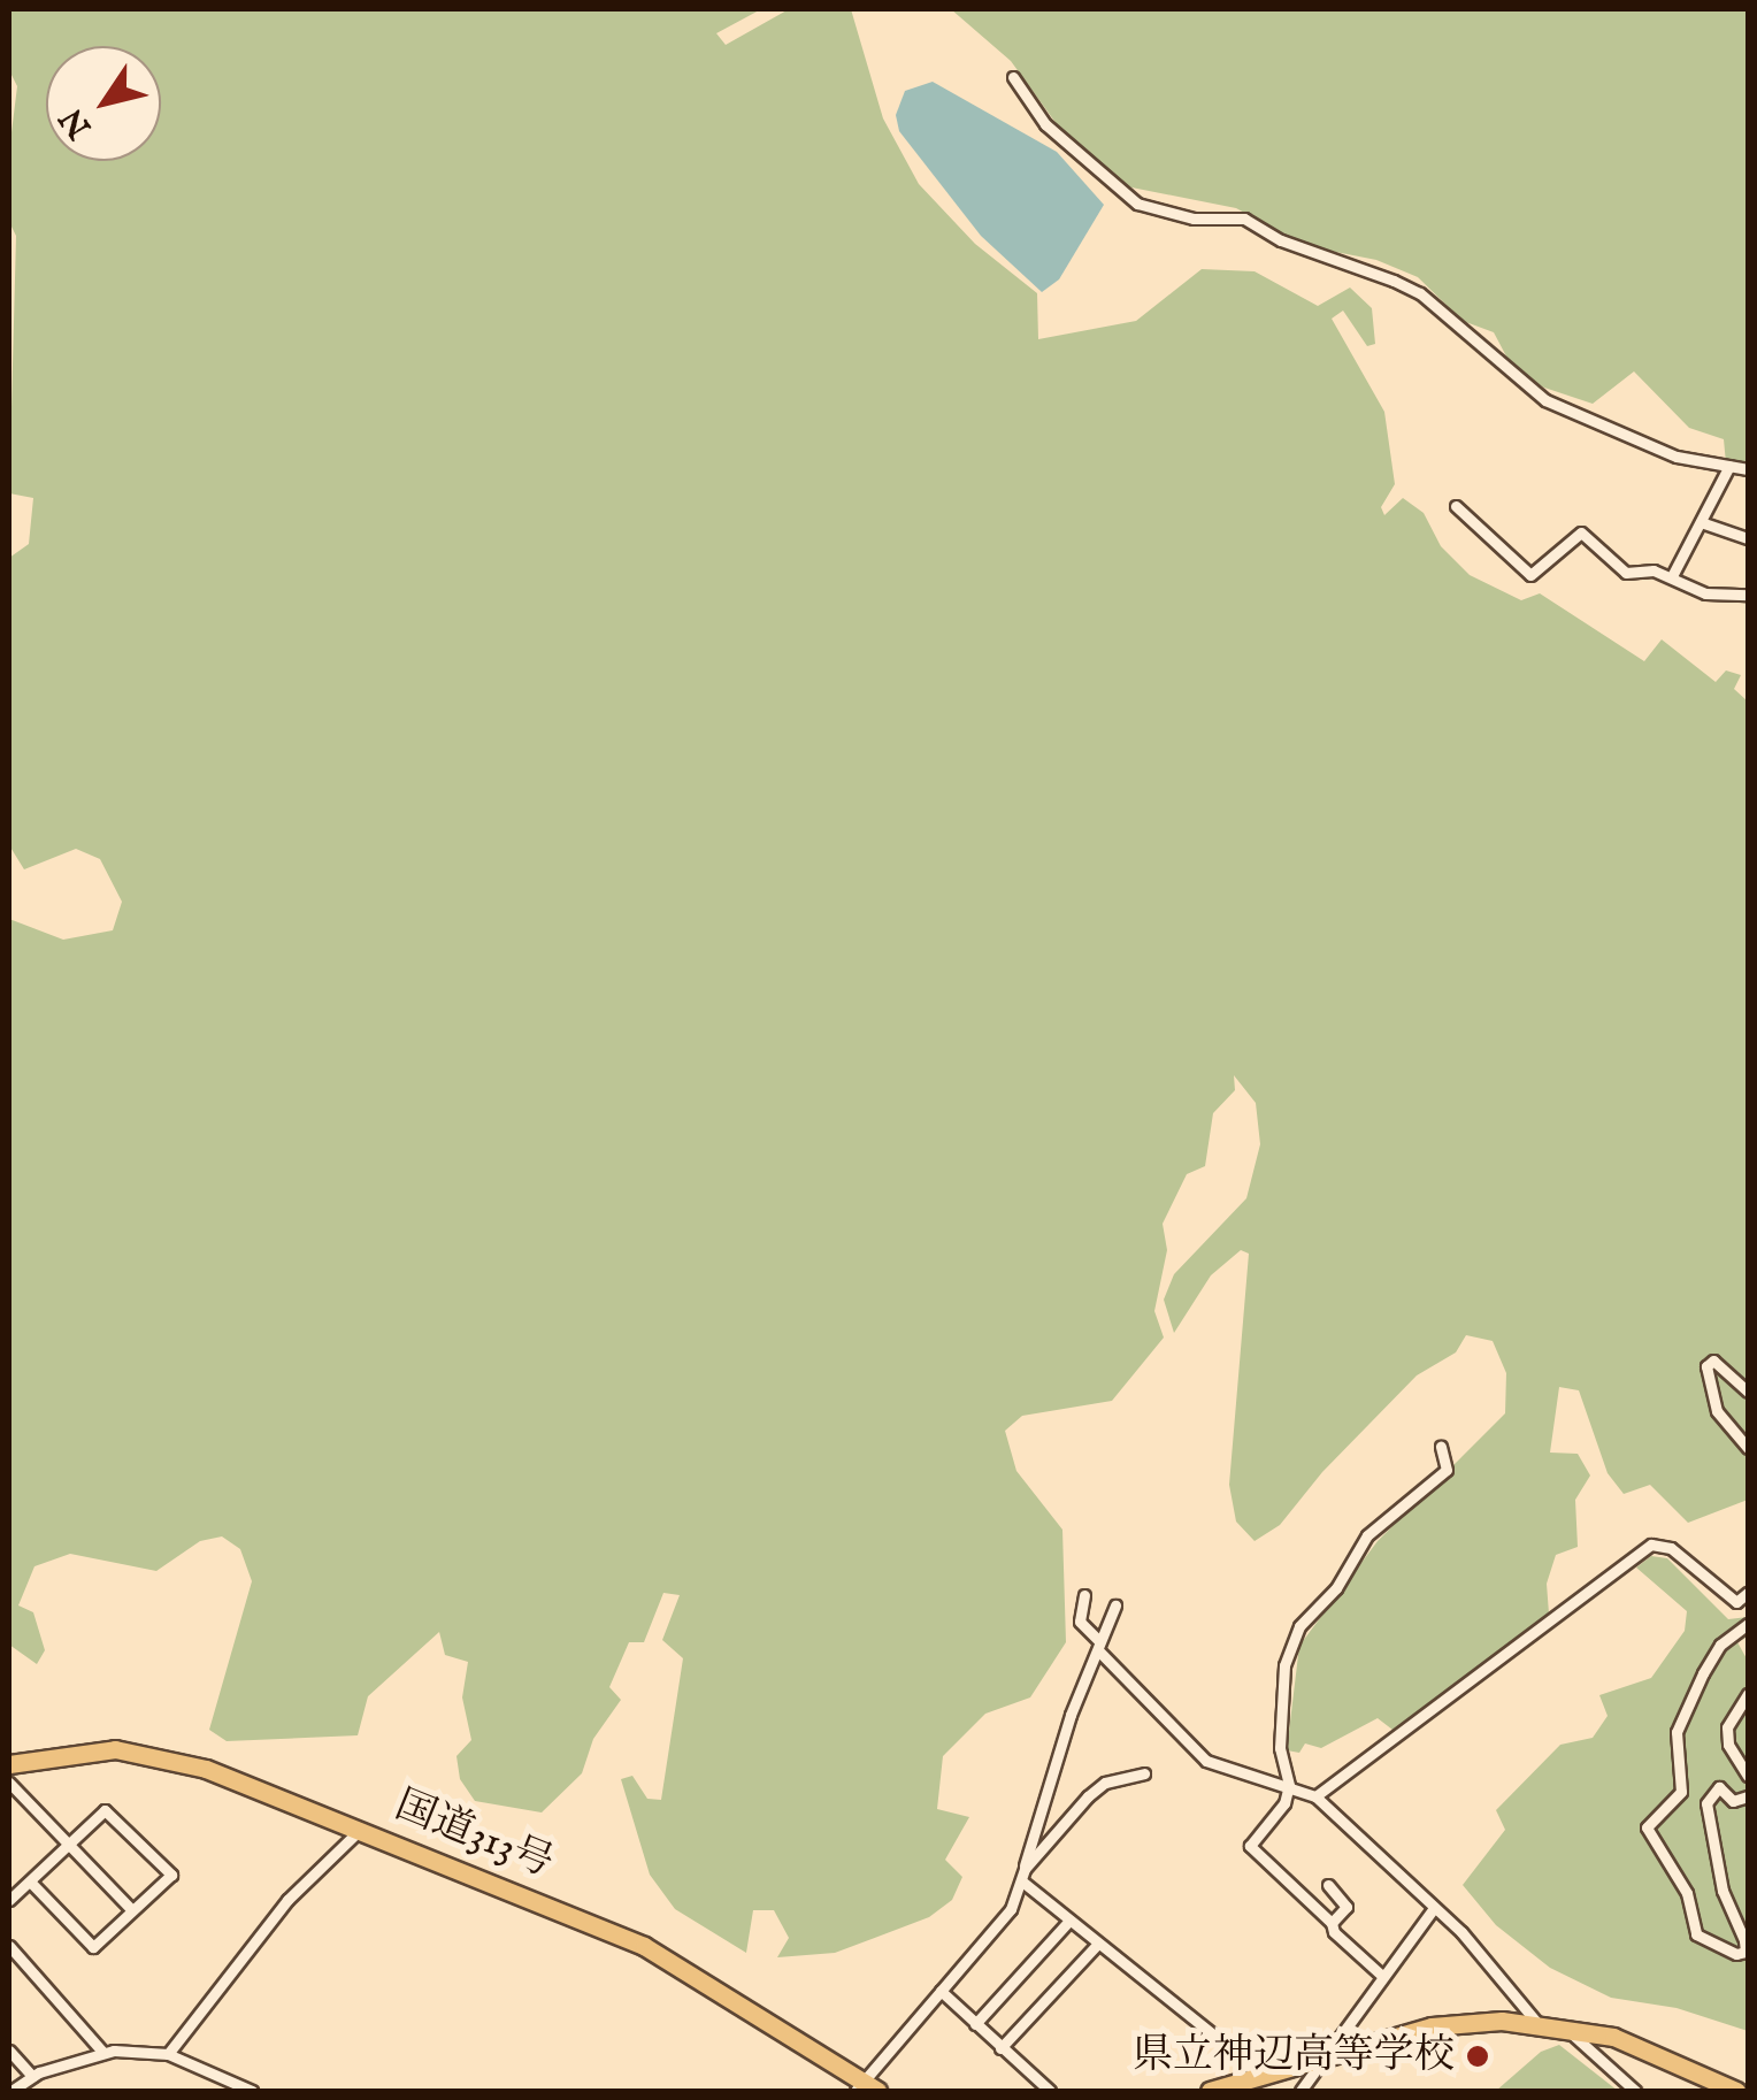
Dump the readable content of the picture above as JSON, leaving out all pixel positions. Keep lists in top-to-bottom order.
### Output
{
  "streets": {
    "highway": ["国道313号"]
  },
  "places": ["県立神辺高等学校"],
  "north": "bottom left"
}
